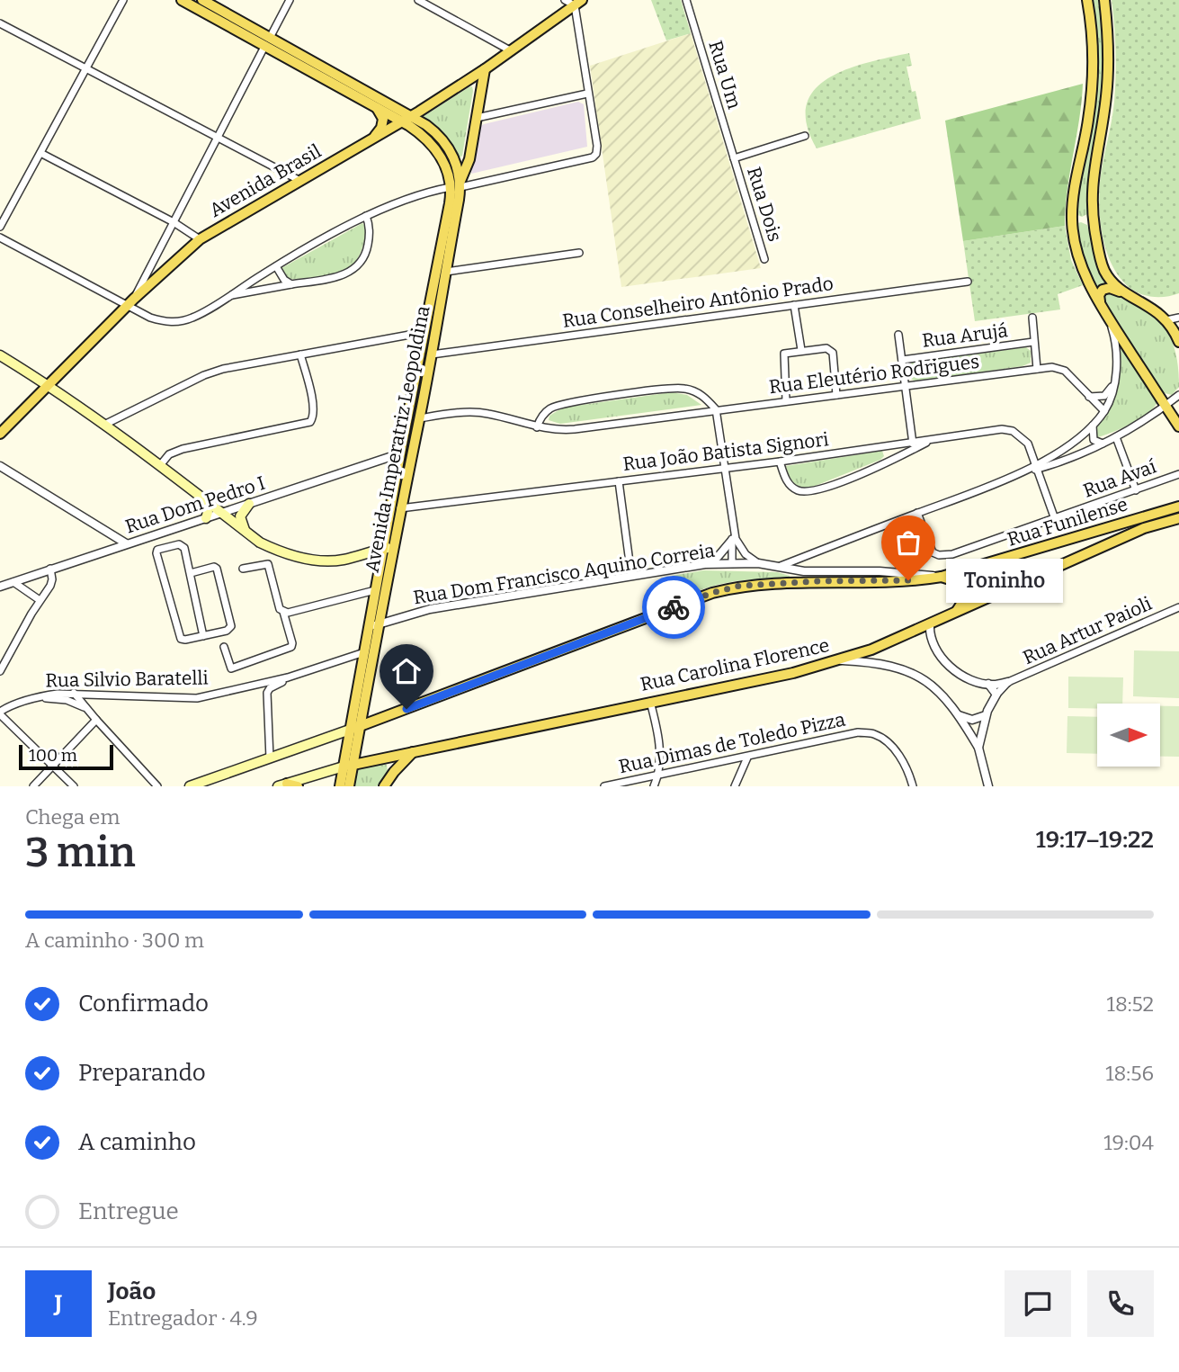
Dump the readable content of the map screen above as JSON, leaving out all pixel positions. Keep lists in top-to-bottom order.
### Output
{
  "streets": {
    "main road": [
      "Avenida Brasil",
      "Avenida Imperatriz Leopoldina",
      "Rua Funilense",
      "Rua Carolina Florence"
    ],
    "street": [
      "Rua Um",
      "Rua Dois",
      "Rua Conselheiro Antônio Prado",
      "Rua Arujá",
      "Rua Eleutério Rodrigues",
      "Rua João Batista Signori",
      "Rua Avaí",
      "Rua Dom Pedro I",
      "Rua Dom Francisco Aquino Correia",
      "Rua Artur Paioli",
      "Rua Silvio Baratelli",
      "Rua Dimas de Toledo Pizza"
    ]
  },
  "crossings": [
    ["Rua Um", "Rua Dois"],
    ["Avenida Brasil", "Avenida Imperatriz Leopoldina"],
    ["Rua Conselheiro Antônio Prado", "Avenida Imperatriz Leopoldina"],
    ["Rua Eleutério Rodrigues", "Avenida Imperatriz Leopoldina"],
    ["Avenida Imperatriz Leopoldina", "Rua João Batista Signori"],
    ["Avenida Imperatriz Leopoldina", "Rua Dom Pedro I"],
    ["Avenida Imperatriz Leopoldina", "Rua Funilense"],
    ["Avenida Imperatriz Leopoldina", "Rua Dom Francisco Aquino Correia"],
    ["Avenida Imperatriz Leopoldina", "Rua Carolina Florence"],
    ["Avenida Imperatriz Leopoldina", "Rua Silvio Baratelli"],
    ["Rua João Batista Signori", "Rua Avaí"],
    ["Rua Funilense", "Rua Dom Francisco Aquino Correia"]
  ],
  "places": ["Toninho"],
  "scale_bar": "100 m",
  "north": "right",
  "page": {
    "bubble": "Toninho",
    "scale": "100 m",
    "heading": ["3 min", "Chega em", "19:17–19:22"],
    "panel": ["João", "Entregador · 4.9"],
    "bar": "A caminho · 300 m",
    "list": [
      ["Confirmado", "18:52"],
      ["Preparando", "18:56"],
      ["A caminho", "19:04"],
      "Entregue"
    ],
    "round": "J"
  }
}
